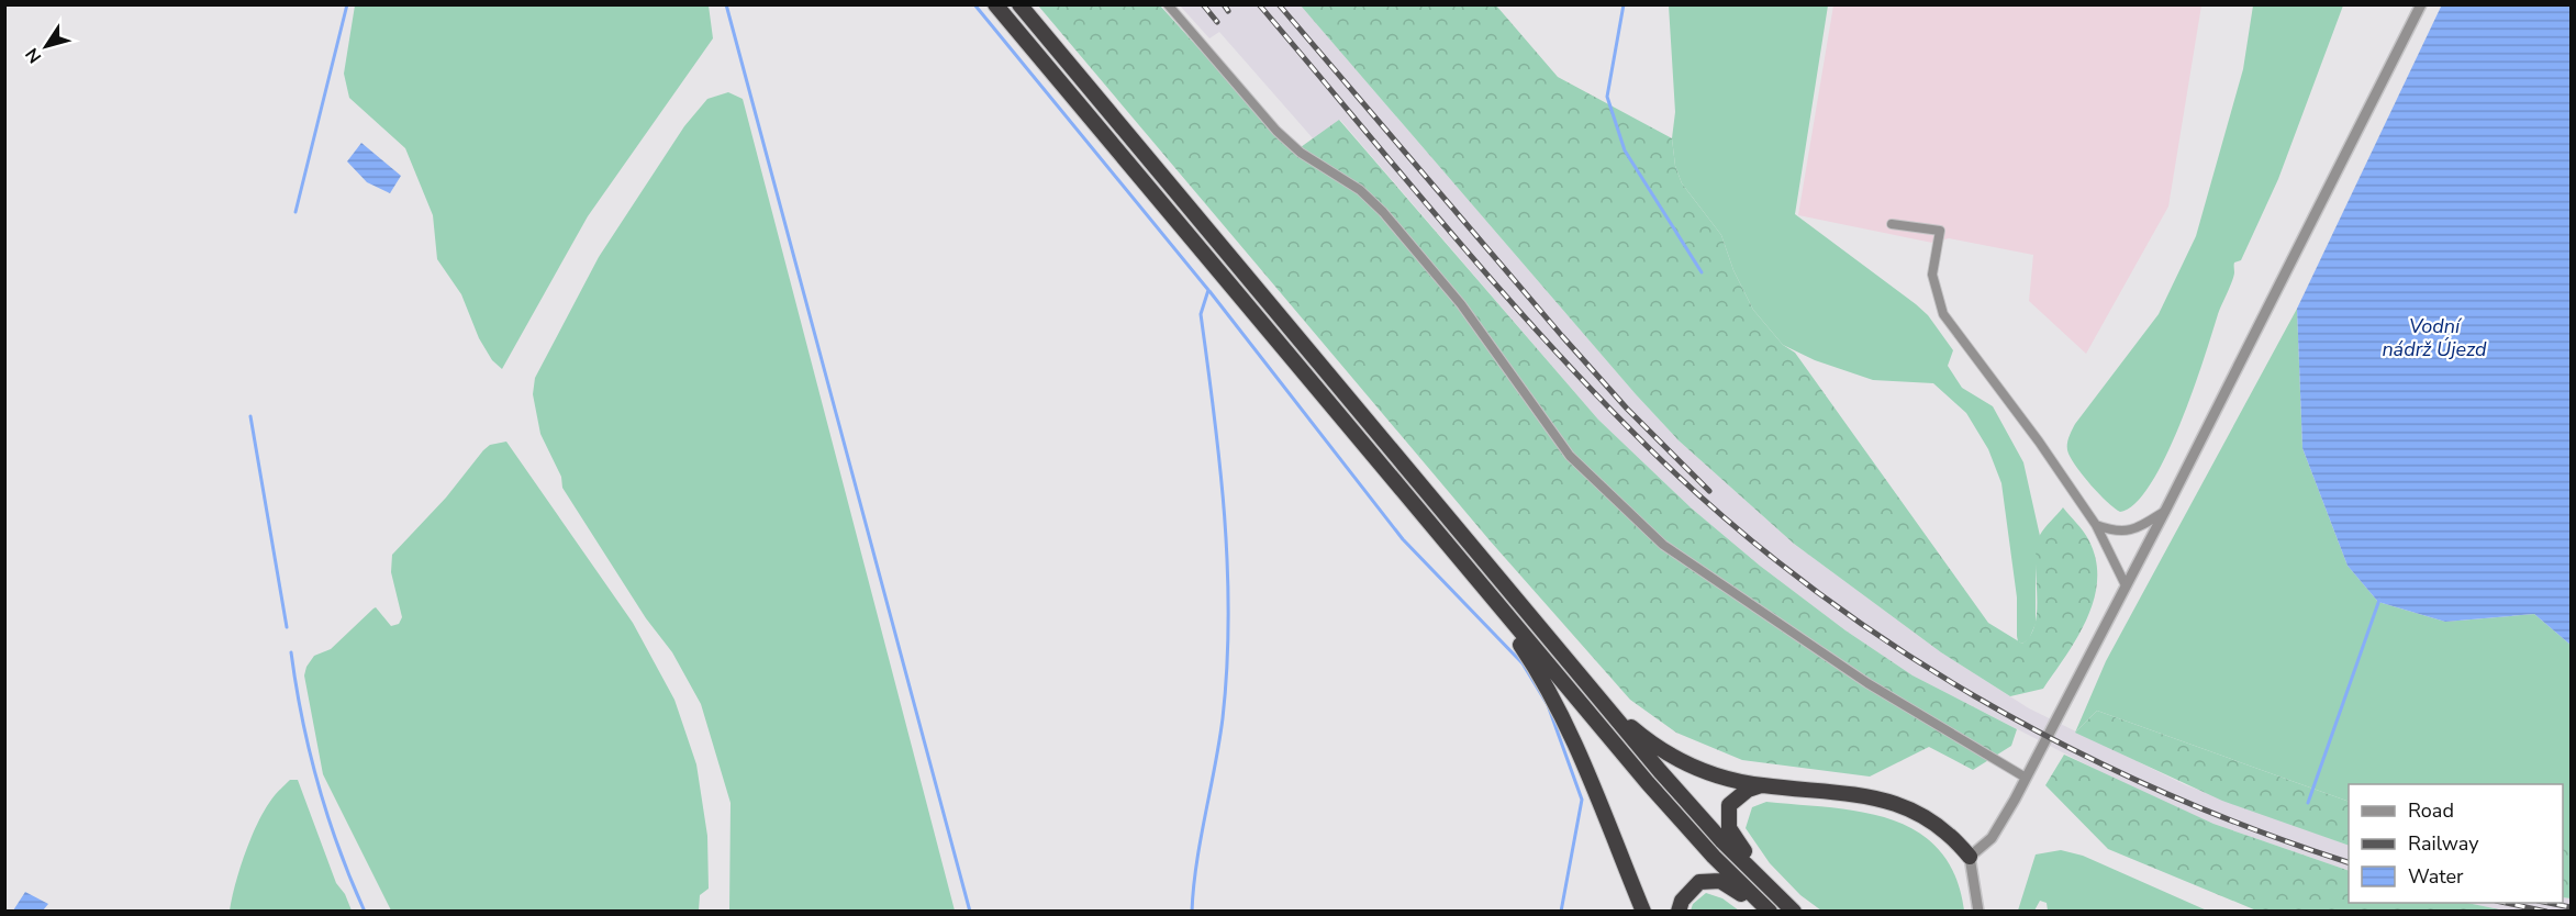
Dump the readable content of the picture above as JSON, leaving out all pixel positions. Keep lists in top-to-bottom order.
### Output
{
  "water": ["Vodní nádrž Újezd"],
  "legend": ["Road", "Railway", "Water"],
  "north": "bottom left"
}
